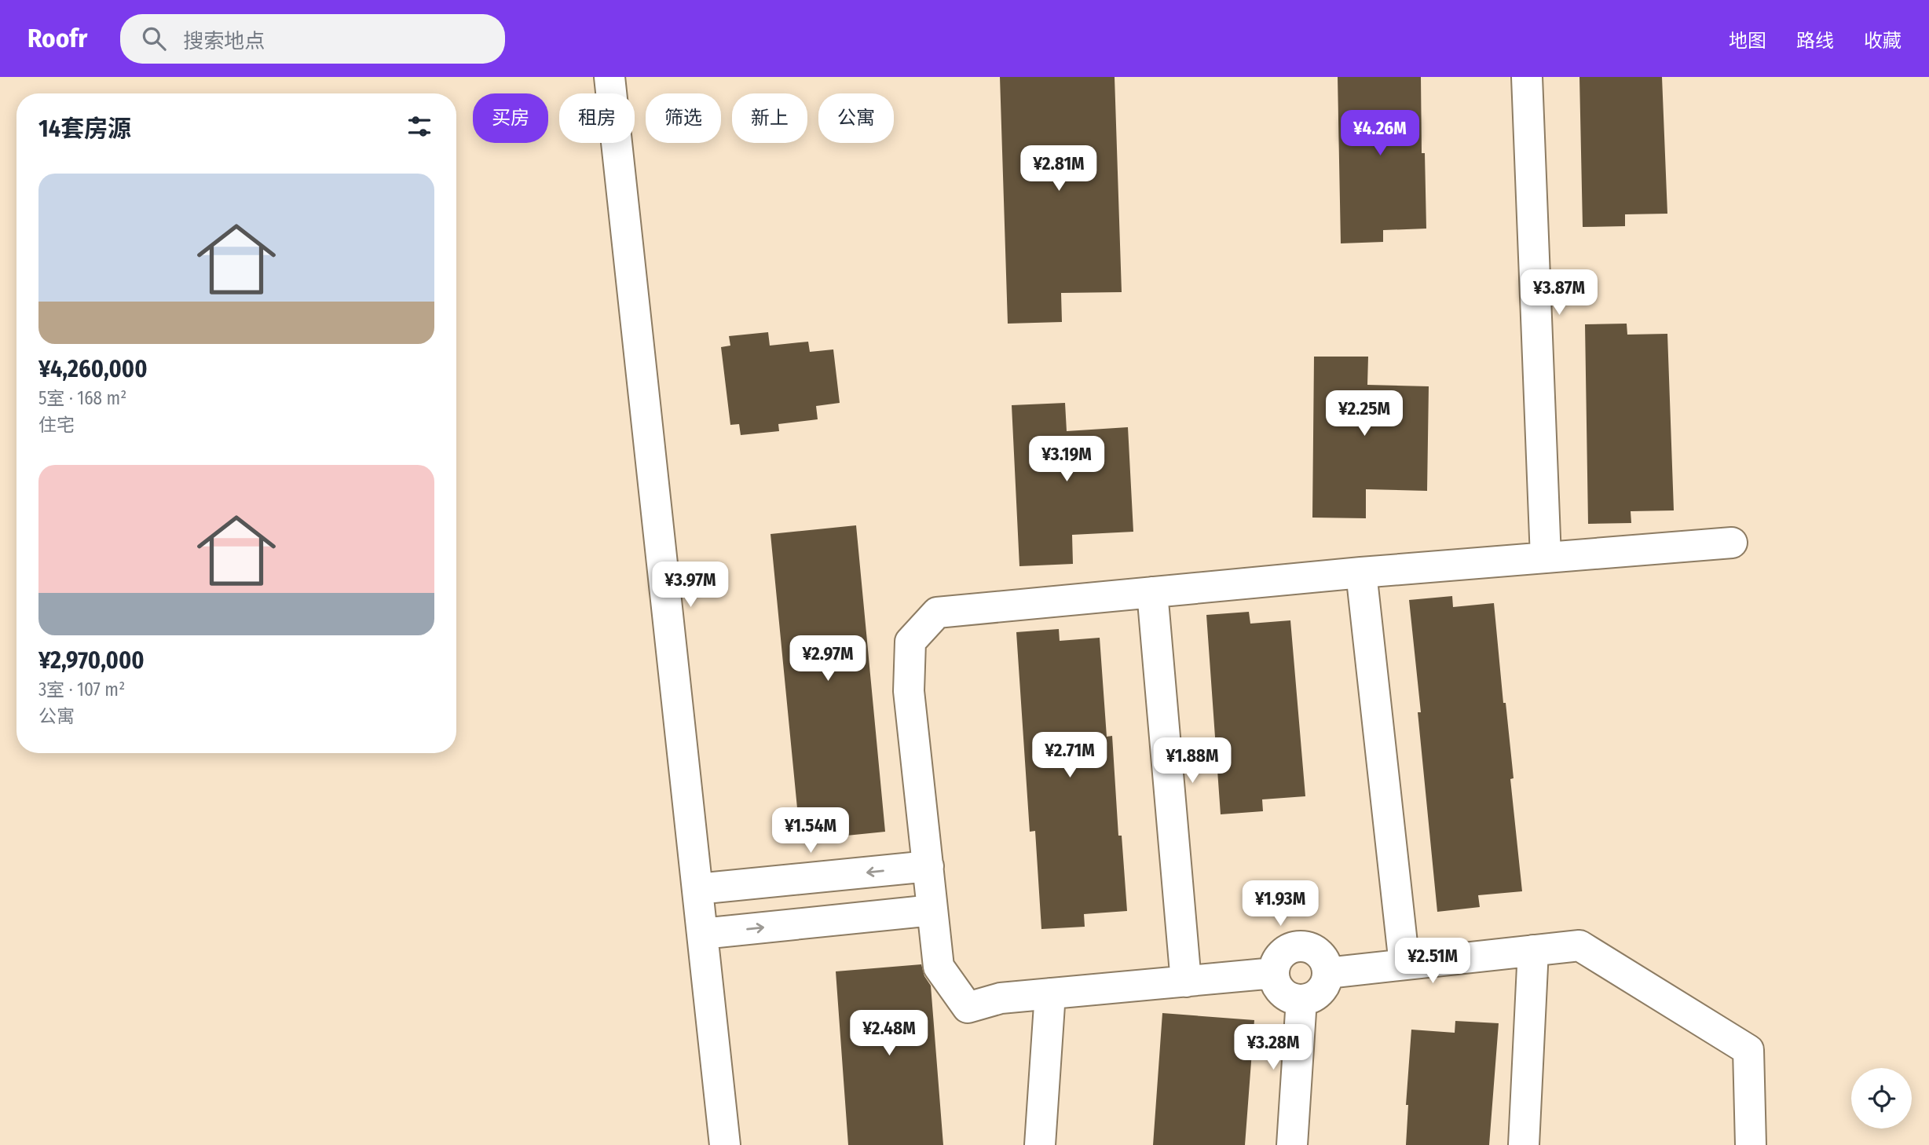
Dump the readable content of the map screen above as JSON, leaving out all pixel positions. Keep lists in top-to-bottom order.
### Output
{
  "page": {
    "header": "Roofr",
    "search": "搜索地点",
    "nav": ["地图", "路线", "收藏"],
    "chip": [
      "买房",
      "租房",
      "筛选",
      "新上",
      "公寓"
    ],
    "heading": "14套房源",
    "price": [
      "¥4.26M",
      "¥2.81M",
      "¥3.87M",
      "¥2.25M",
      "¥3.19M",
      "¥3.97M",
      "¥2.97M",
      "¥2.71M",
      "¥1.88M",
      "¥1.54M",
      "¥1.93M",
      "¥2.51M",
      "¥2.48M",
      "¥3.28M"
    ],
    "list": [
      {
        "name": "¥4,260,000",
        "note": "5室 · 168 m² · 住宅"
      },
      {
        "name": "¥2,970,000",
        "note": "3室 · 107 m² · 公寓"
      }
    ]
  }
}
